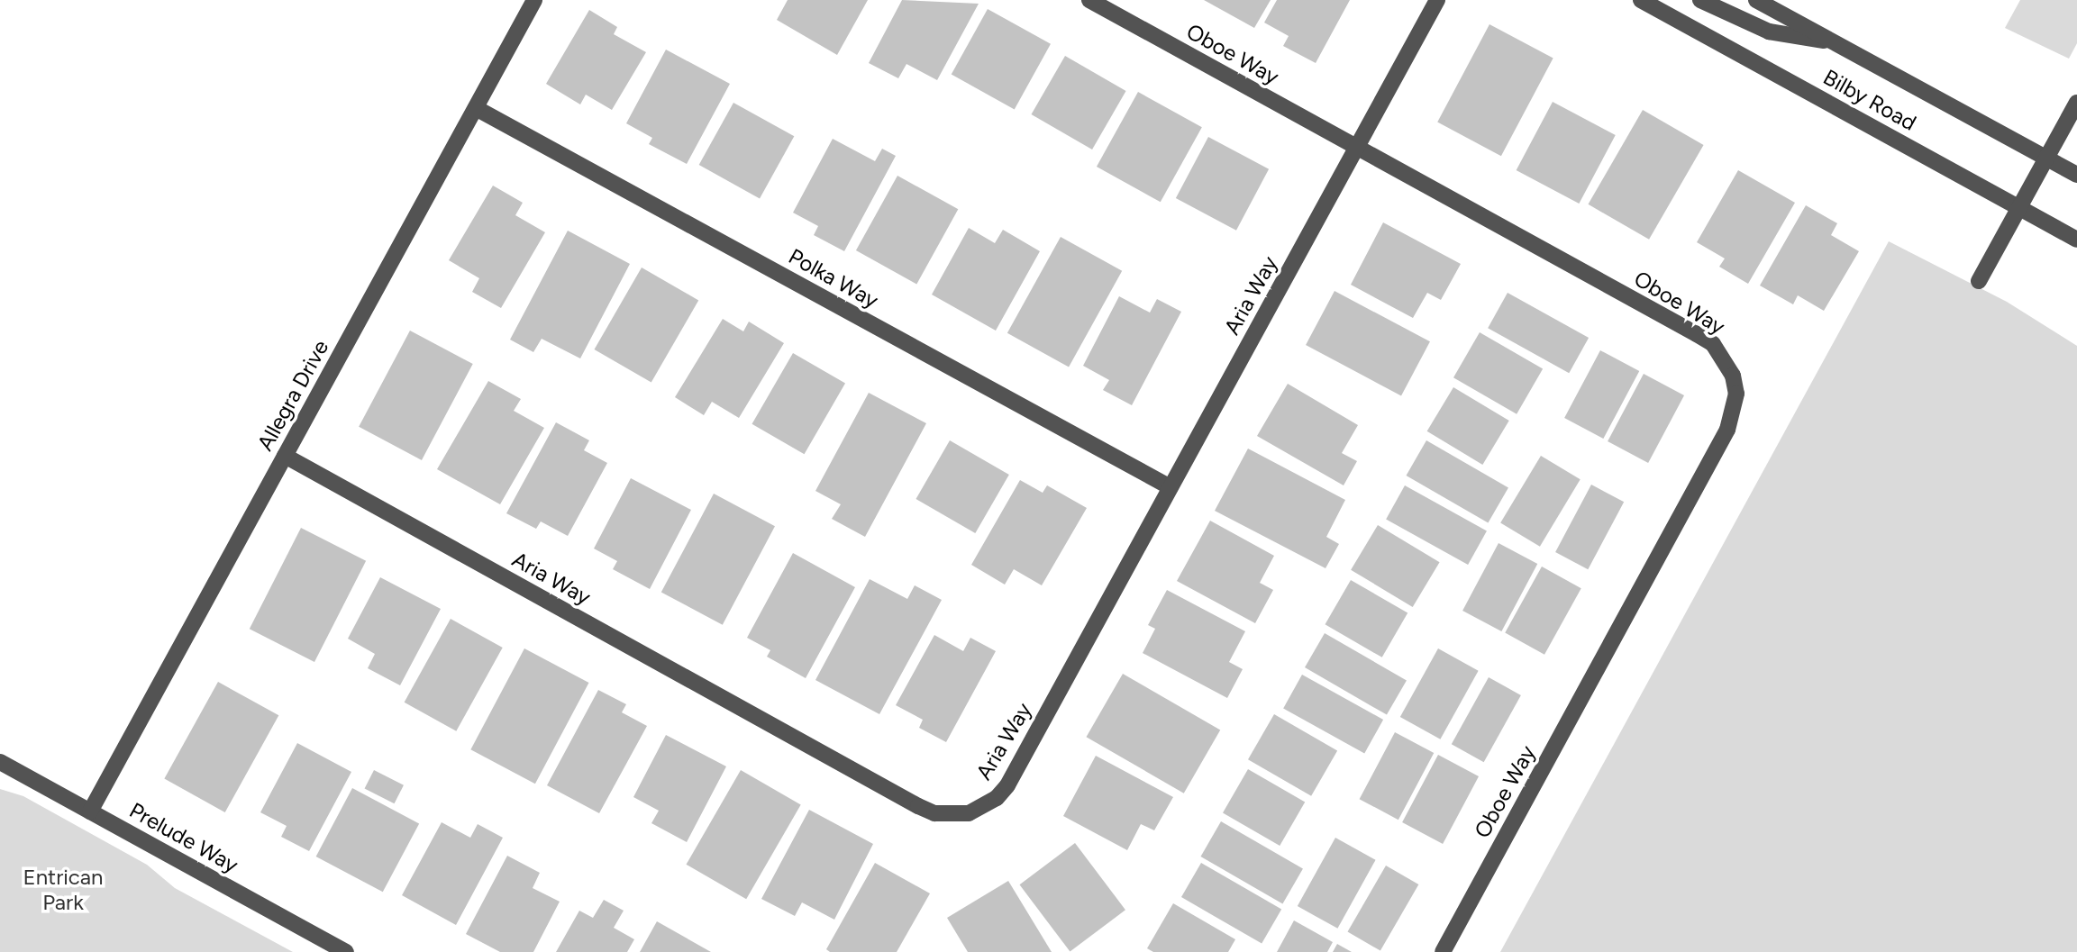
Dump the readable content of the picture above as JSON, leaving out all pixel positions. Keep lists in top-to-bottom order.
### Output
{
  "streets": {
    "street": [
      "Oboe Way",
      "Bilby Road",
      "Polka Way",
      "Aria Way",
      "Allegra Drive",
      "Prelude Way"
    ]
  },
  "crossings": [
    ["Oboe Way", "Aria Way"],
    ["Polka Way", "Aria Way"],
    ["Polka Way", "Allegra Drive"],
    ["Aria Way", "Allegra Drive"],
    ["Allegra Drive", "Prelude Way"]
  ],
  "parks": ["Entrican Park"]
}
